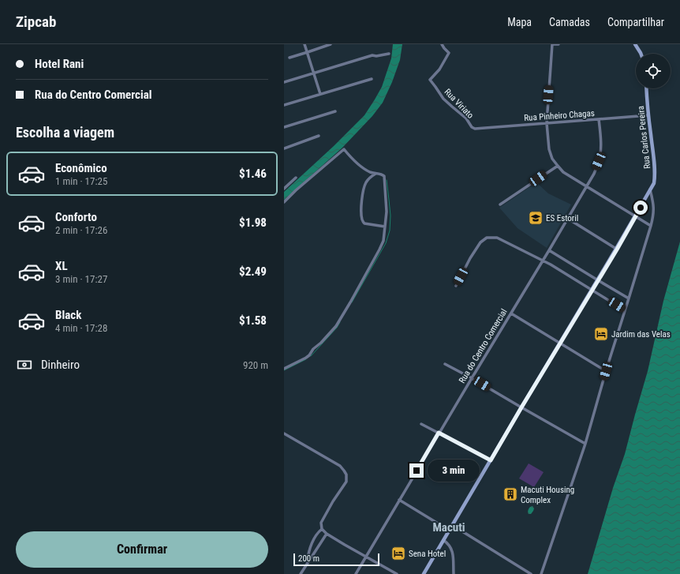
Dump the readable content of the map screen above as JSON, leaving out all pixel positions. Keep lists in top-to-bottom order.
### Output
{
  "streets": {
    "street": [
      "Rua Viriato",
      "Rua Pinheiro Chagas",
      "Rua Carlos Pereira",
      "Rua do Centro Comercial"
    ]
  },
  "crossings": [
    ["Rua Viriato", "Rua Pinheiro Chagas"],
    ["Rua Pinheiro Chagas", "Rua Carlos Pereira"],
    ["Rua Pinheiro Chagas", "Rua do Centro Comercial"]
  ],
  "districts": ["Macuti"],
  "places": {
    "school or university": ["ES Estoril"],
    "hotel": ["Jardim das Velas", "Sena Hotel"],
    "building": ["Macuti Housing Complex"]
  },
  "scale_bar": "200 m",
  "page": {
    "header": "Zipcab",
    "nav": ["Mapa", "Camadas", "Compartilhar"],
    "banner": ["Hotel Rani", "Rua do Centro Comercial"],
    "heading": "Escolha a viagem",
    "list": [
      {
        "name": "Econômico",
        "note": "1 min · 17:25",
        "value": "$1.46"
      },
      {
        "name": "Conforto",
        "note": "2 min · 17:26",
        "value": "$1.98"
      },
      {
        "name": "XL",
        "note": "3 min · 17:27",
        "value": "$2.49"
      },
      {
        "name": "Black",
        "note": "4 min · 17:28",
        "value": "$1.58"
      }
    ],
    "pay": ["Dinheiro", "920 m"],
    "bubble": "3 min",
    "buttons": "Confirmar",
    "scale": "200 m"
  }
}
